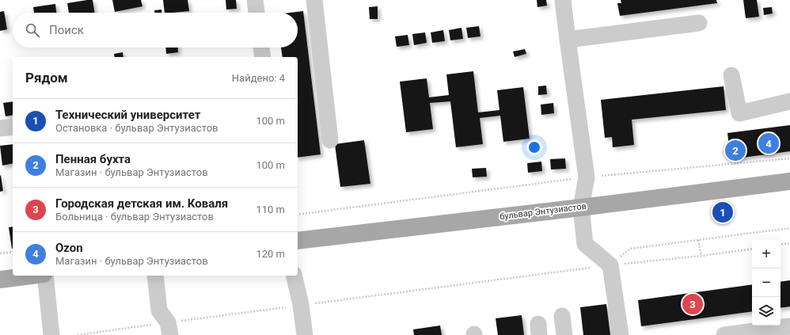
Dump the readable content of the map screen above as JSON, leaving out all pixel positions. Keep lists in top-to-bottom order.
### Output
{
  "streets": {
    "main road": ["бульвар Энтузиастов"]
  },
  "page": {
    "search": "Поиск",
    "heading": ["Рядом", "Найдено: 4"],
    "list": [
      {
        "mark": "1",
        "name": "Технический университет",
        "note": "Остановка · бульвар Энтузиастов",
        "value": "100 m"
      },
      {
        "mark": "2",
        "name": "Пенная бухта",
        "note": "Магазин · бульвар Энтузиастов",
        "value": "100 m"
      },
      {
        "mark": "3",
        "name": "Городская детская им. Коваля",
        "note": "Больница · бульвар Энтузиастов",
        "value": "110 m"
      },
      {
        "mark": "4",
        "name": "Ozon",
        "note": "Магазин · бульвар Энтузиастов",
        "value": "120 m"
      }
    ],
    "pins": [
      "4",
      "2",
      "1",
      "3"
    ],
    "map_buttons": ["+", "−"]
  }
}
